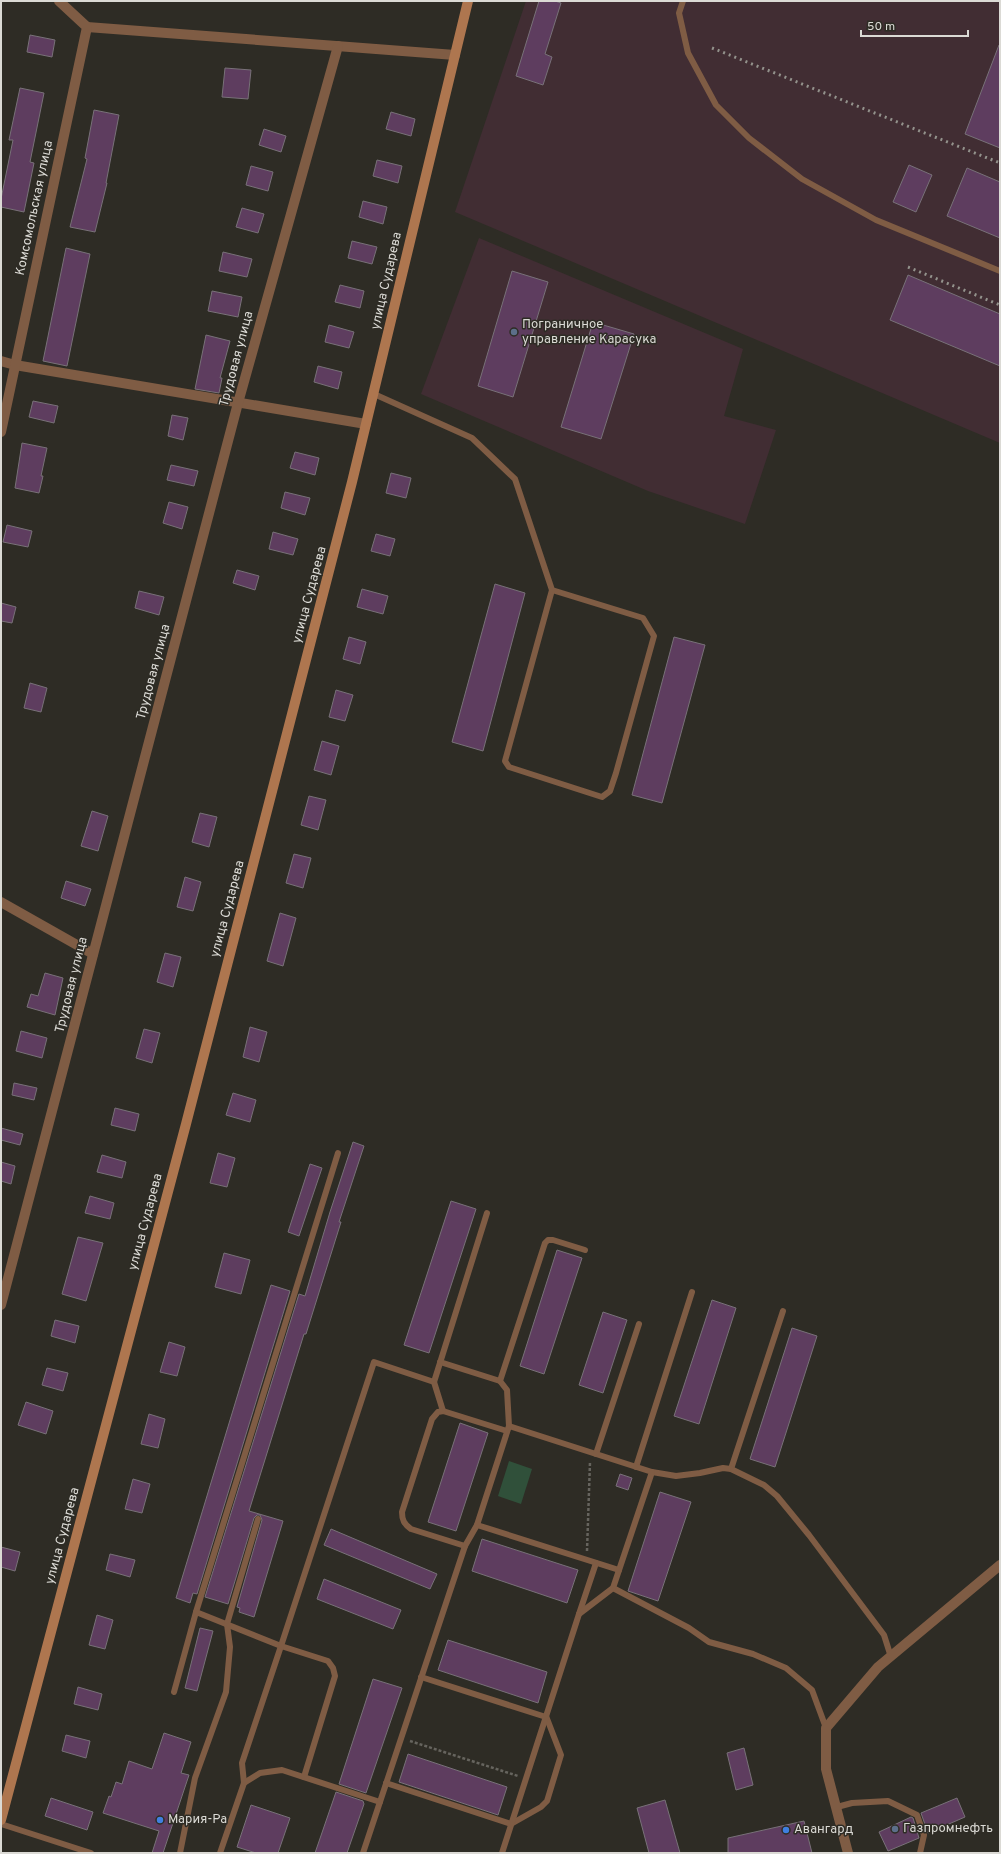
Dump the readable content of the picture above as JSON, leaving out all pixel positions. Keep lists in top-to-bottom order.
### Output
{
  "streets": {
    "street": ["Комсомольская улица", "улица Сударева", "Трудовая улица"]
  },
  "places": [
    "Пограничное управление Карасука",
    "Мария-Ра",
    "Газпромнефть",
    "Авангард"
  ],
  "scale_bar": "50 m"
}
